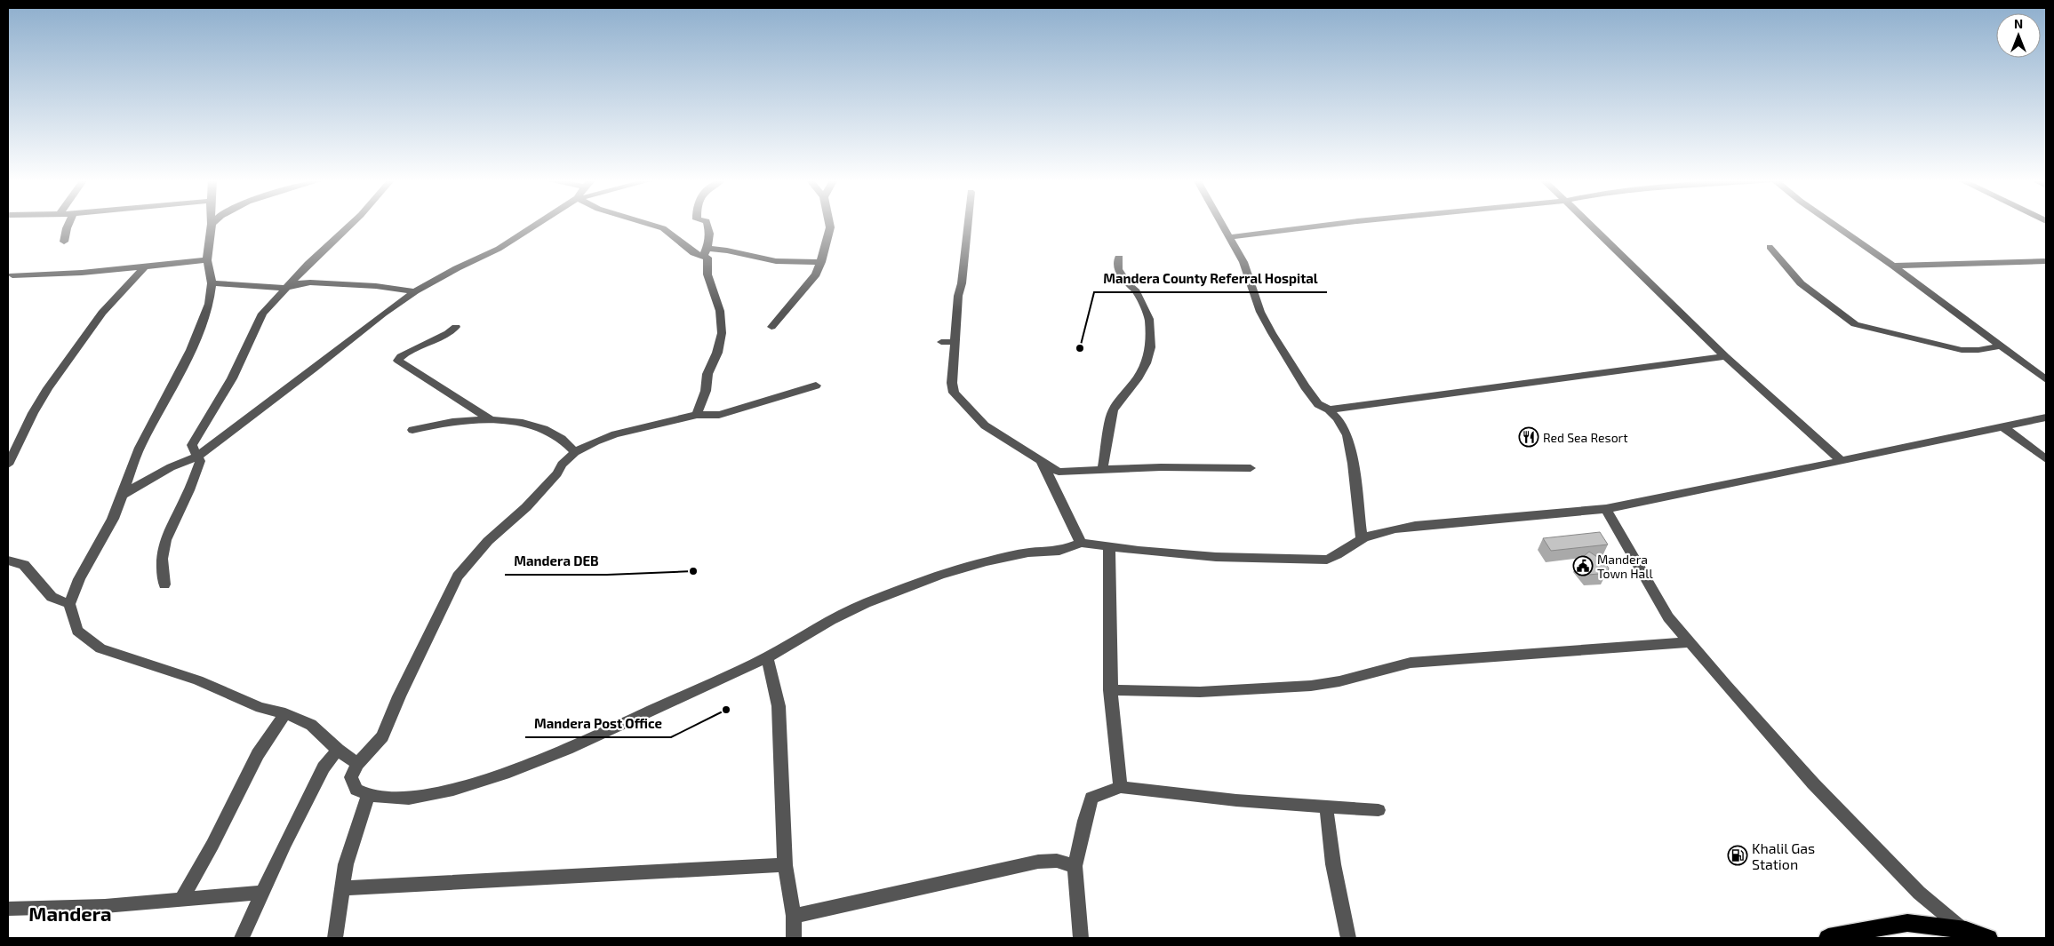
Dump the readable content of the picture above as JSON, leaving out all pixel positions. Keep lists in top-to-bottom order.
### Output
{
  "districts": ["Mandera"],
  "places": {
    "other": ["Mandera County Referral Hospital", "Mandera DEB", "Mandera Post Office"],
    "restaurant": ["Red Sea Resort"],
    "public building": ["Mandera Town Hall"],
    "fuel station": ["Khalil Gas Station"]
  },
  "north": "top"
}
